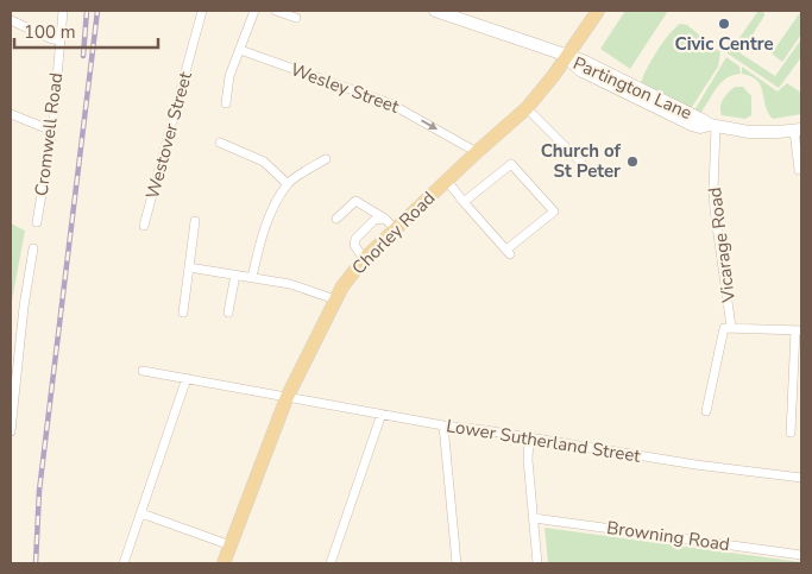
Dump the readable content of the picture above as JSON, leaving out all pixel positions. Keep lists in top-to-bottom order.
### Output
{
  "streets": {
    "main road": ["Partington Lane", "Chorley Road"],
    "street": [
      "Wesley Street",
      "Cromwell Road",
      "Westover Street",
      "Vicarage Road",
      "Lower Sutherland Street",
      "Browning Road"
    ]
  },
  "crossings": [
    ["Wesley Street", "Chorley Road"],
    ["Partington Lane", "Chorley Road"],
    ["Partington Lane", "Vicarage Road"],
    ["Chorley Road", "Lower Sutherland Street"]
  ],
  "one_way": ["Wesley Street"],
  "places": ["Civic Centre", "Church of St Peter"],
  "scale_bar": "100 m"
}
